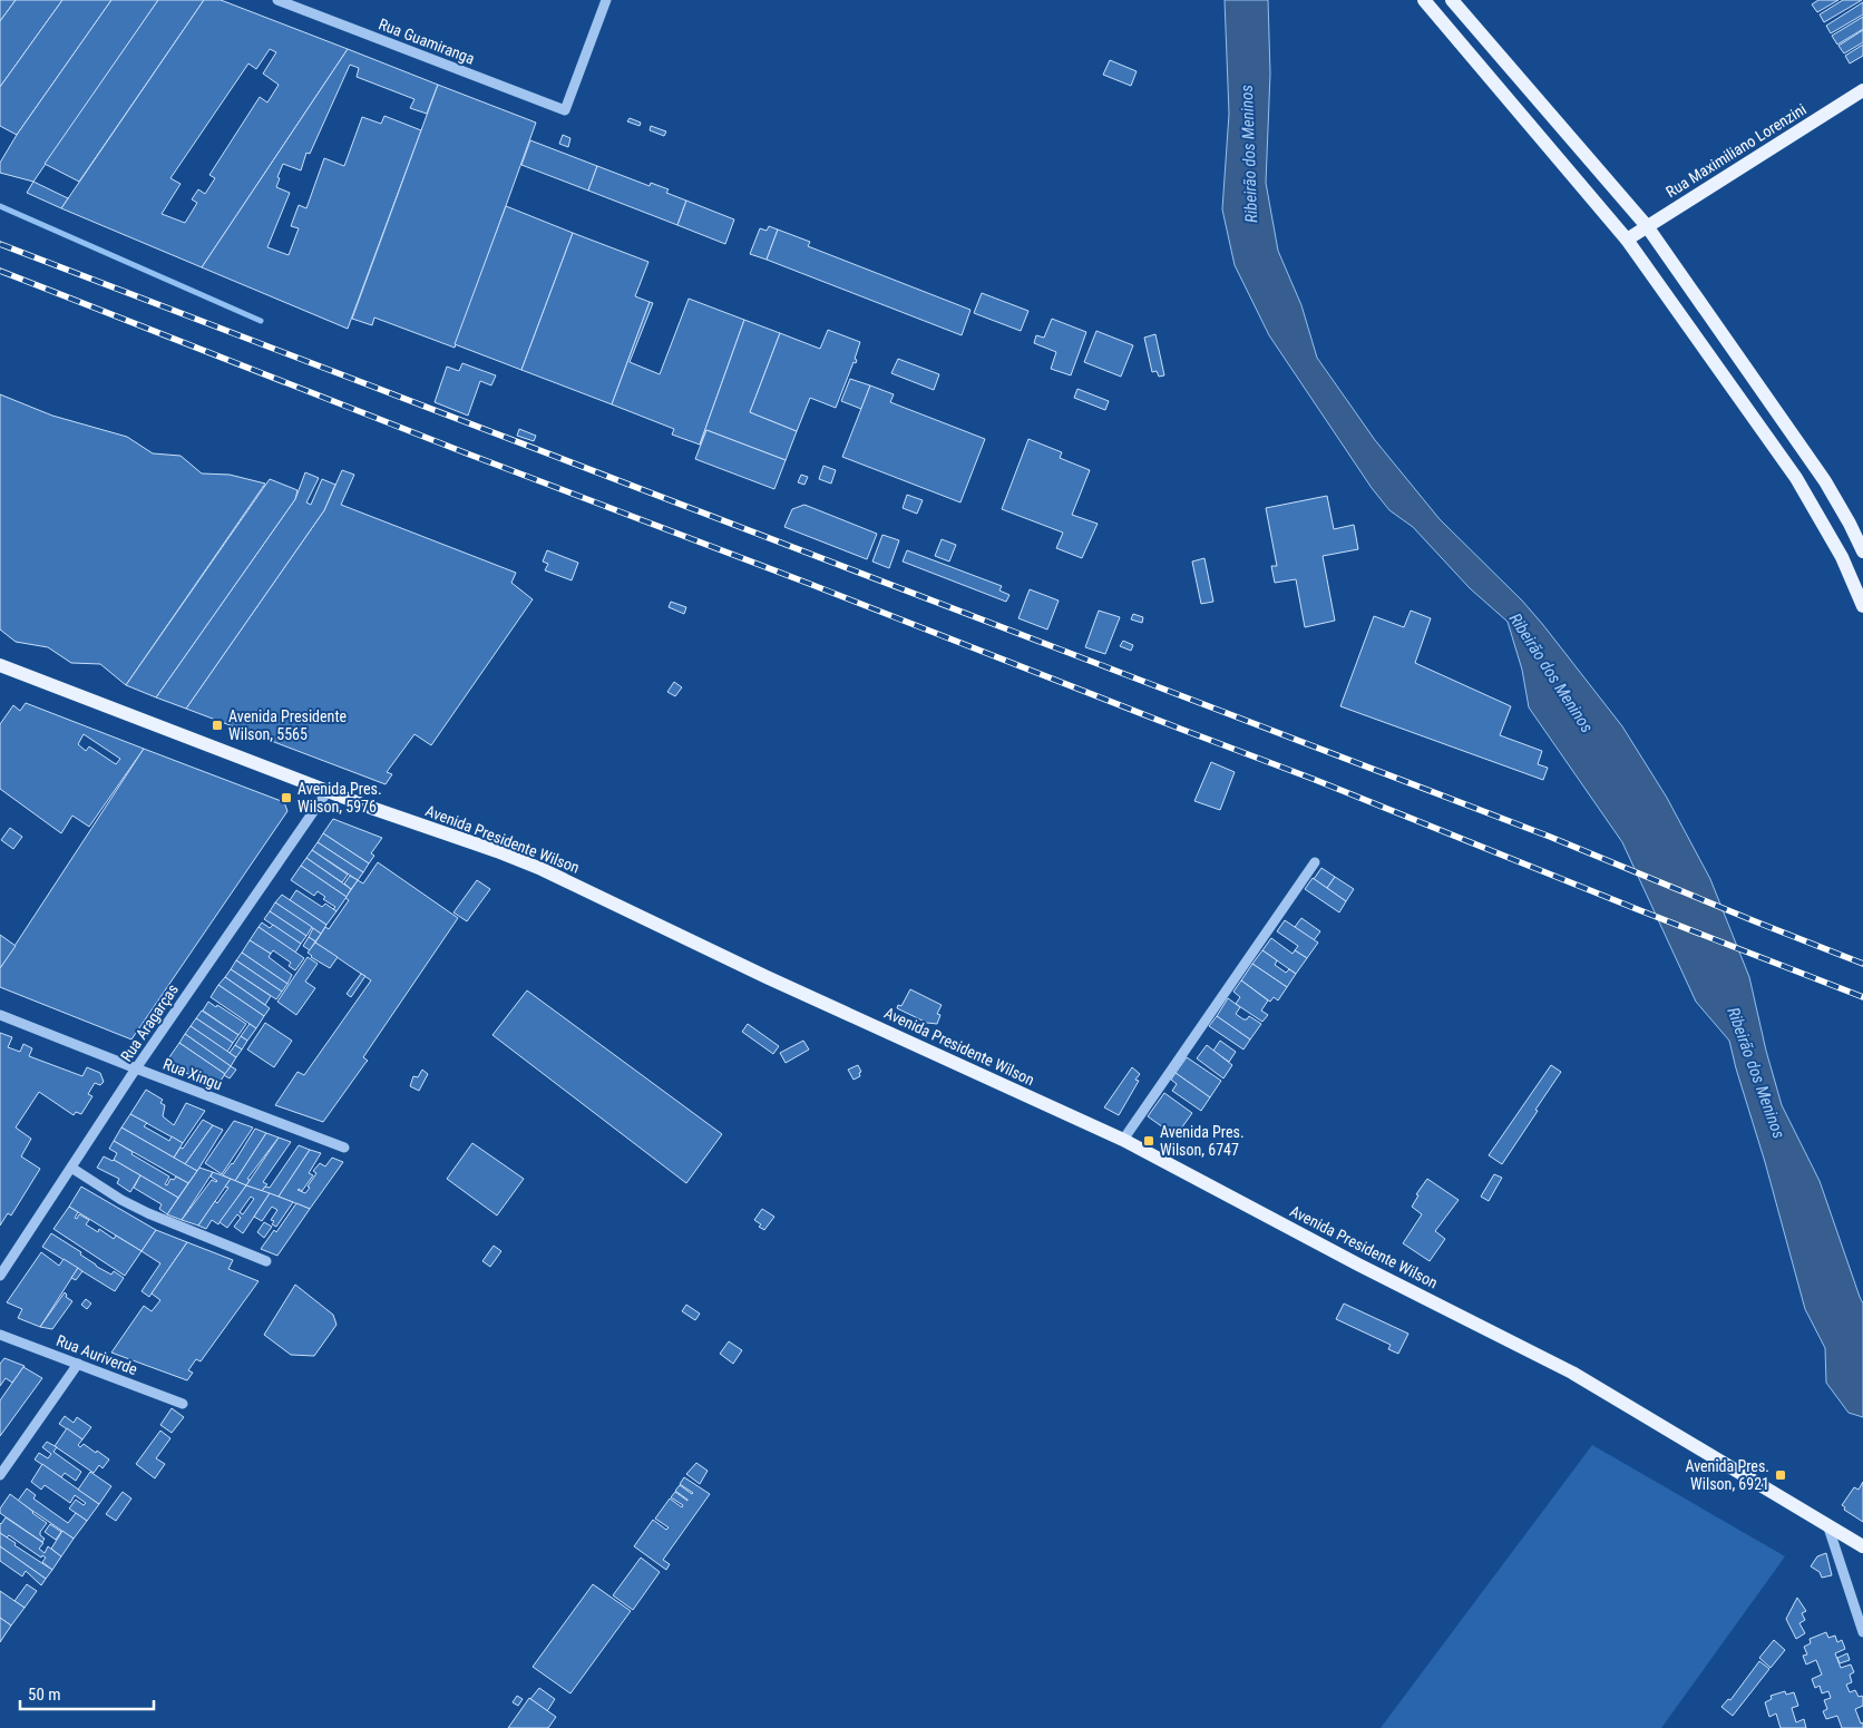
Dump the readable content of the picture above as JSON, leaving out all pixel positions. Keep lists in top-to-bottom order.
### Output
{
  "streets": {
    "main road": ["Rua Maximiliano Lorenzini", "Avenida Presidente Wilson"],
    "street": [
      "Rua Guamiranga",
      "Rua Aragarças",
      "Rua Xingu",
      "Rua Auriverde"
    ]
  },
  "crossings": [
    ["Avenida Presidente Wilson", "Rua Aragarças"],
    ["Rua Aragarças", "Rua Xingu"]
  ],
  "water": ["Ribeirão dos Meninos"],
  "places": {
    "transit": [
      "Avenida Presidente Wilson, 5565",
      "Avenida Pres. Wilson, 5976",
      "Avenida Pres. Wilson, 6747",
      "Avenida Pres. Wilson, 6921"
    ]
  },
  "scale_bar": "50 m"
}
